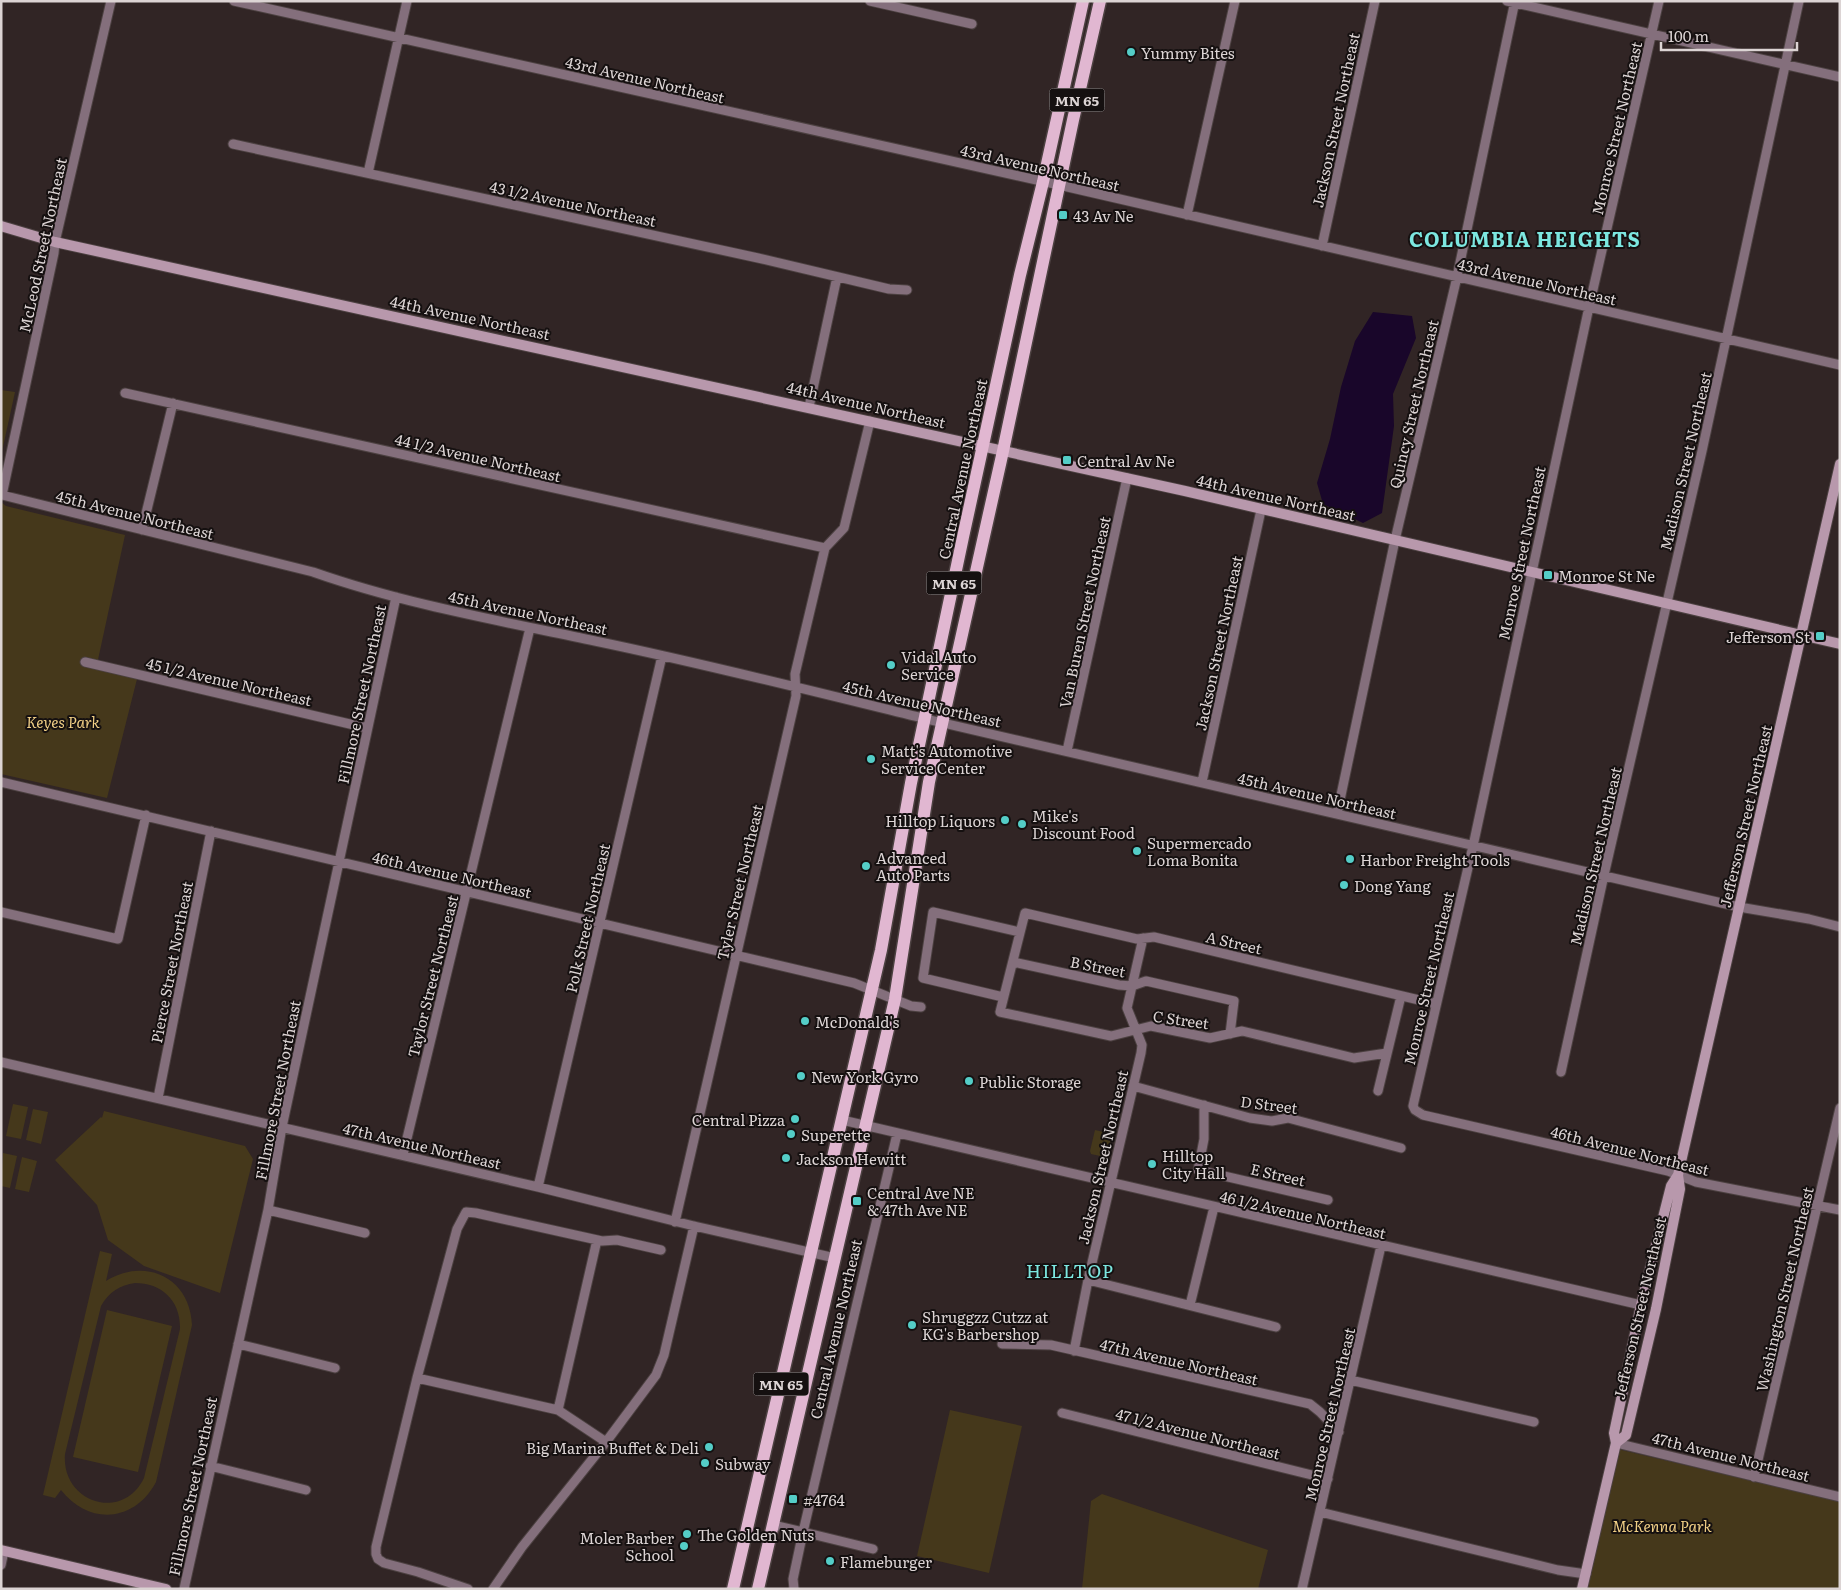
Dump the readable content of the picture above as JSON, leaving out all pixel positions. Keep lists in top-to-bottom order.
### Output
{
  "streets": {
    "main road": ["MN 65", "Central Avenue Northeast"],
    "street": [
      "43rd Avenue Northeast",
      "Jackson Street Northeast",
      "Monroe Street Northeast",
      "43 1/2 Avenue Northeast",
      "McLeod Street Northeast",
      "44th Avenue Northeast",
      "Quincy Street Northeast",
      "44 1/2 Avenue Northeast",
      "Madison Street Northeast",
      "45th Avenue Northeast",
      "Van Buren Street Northeast",
      "45 1/2 Avenue Northeast",
      "Fillmore Street Northeast",
      "Jefferson Street Northeast",
      "46th Avenue Northeast",
      "Tyler Street Northeast",
      "Polk Street Northeast",
      "A Street",
      "Pierce Street Northeast",
      "B Street",
      "Taylor Street Northeast",
      "C Street",
      "D Street",
      "47th Avenue Northeast",
      "E Street",
      "46 1/2 Avenue Northeast",
      "Washington Street Northeast",
      "47 1/2 Avenue Northeast"
    ]
  },
  "crossings": [
    ["43rd Avenue Northeast", "Jackson Street Northeast"],
    ["43rd Avenue Northeast", "Monroe Street Northeast"],
    ["43rd Avenue Northeast", "Quincy Street Northeast"],
    ["43rd Avenue Northeast", "Madison Street Northeast"],
    ["43rd Avenue Northeast", "Central Avenue Northeast"],
    ["Jackson Street Northeast", "44th Avenue Northeast"],
    ["Jackson Street Northeast", "45th Avenue Northeast"],
    ["Jackson Street Northeast", "A Street"],
    ["Jackson Street Northeast", "B Street"],
    ["Jackson Street Northeast", "C Street"],
    ["Jackson Street Northeast", "D Street"],
    ["Jackson Street Northeast", "47th Avenue Northeast"],
    ["Jackson Street Northeast", "46 1/2 Avenue Northeast"],
    ["Monroe Street Northeast", "44th Avenue Northeast"],
    ["Monroe Street Northeast", "45th Avenue Northeast"],
    ["Monroe Street Northeast", "46th Avenue Northeast"],
    ["Monroe Street Northeast", "A Street"],
    ["Monroe Street Northeast", "47th Avenue Northeast"],
    ["Monroe Street Northeast", "46 1/2 Avenue Northeast"],
    ["Monroe Street Northeast", "47 1/2 Avenue Northeast"],
    ["McLeod Street Northeast", "44th Avenue Northeast"],
    ["McLeod Street Northeast", "45th Avenue Northeast"],
    ["44th Avenue Northeast", "Quincy Street Northeast"],
    ["44th Avenue Northeast", "Madison Street Northeast"],
    ["44th Avenue Northeast", "Central Avenue Northeast"],
    ["44th Avenue Northeast", "Van Buren Street Northeast"],
    ["44th Avenue Northeast", "Jefferson Street Northeast"],
    ["Quincy Street Northeast", "45th Avenue Northeast"],
    ["44 1/2 Avenue Northeast", "Tyler Street Northeast"],
    ["Madison Street Northeast", "45th Avenue Northeast"],
    ["Central Avenue Northeast", "45th Avenue Northeast"],
    ["Central Avenue Northeast", "46th Avenue Northeast"],
    ["Central Avenue Northeast", "47th Avenue Northeast"],
    ["Central Avenue Northeast", "46 1/2 Avenue Northeast"],
    ["45th Avenue Northeast", "Van Buren Street Northeast"],
    ["45th Avenue Northeast", "Fillmore Street Northeast"],
    ["45th Avenue Northeast", "Jefferson Street Northeast"],
    ["45th Avenue Northeast", "Tyler Street Northeast"],
    ["45th Avenue Northeast", "Polk Street Northeast"],
    ["45th Avenue Northeast", "Taylor Street Northeast"],
    ["45 1/2 Avenue Northeast", "Fillmore Street Northeast"],
    ["Fillmore Street Northeast", "46th Avenue Northeast"],
    ["Fillmore Street Northeast", "47th Avenue Northeast"],
    ["Jefferson Street Northeast", "46th Avenue Northeast"],
    ["Jefferson Street Northeast", "47th Avenue Northeast"],
    ["Jefferson Street Northeast", "46 1/2 Avenue Northeast"],
    ["46th Avenue Northeast", "Tyler Street Northeast"],
    ["46th Avenue Northeast", "Polk Street Northeast"],
    ["46th Avenue Northeast", "Pierce Street Northeast"],
    ["46th Avenue Northeast", "Taylor Street Northeast"],
    ["46th Avenue Northeast", "Washington Street Northeast"],
    ["Tyler Street Northeast", "47th Avenue Northeast"],
    ["Polk Street Northeast", "47th Avenue Northeast"],
    ["Pierce Street Northeast", "47th Avenue Northeast"],
    ["B Street", "C Street"],
    ["Taylor Street Northeast", "47th Avenue Northeast"],
    ["D Street", "E Street"],
    ["47th Avenue Northeast", "Washington Street Northeast"]
  ],
  "districts": ["COLUMBIA HEIGHTS", "HILLTOP"],
  "parks": ["Keyes Park", "McKenna Park"],
  "places": {
    "other": [
      "Yummy Bites",
      "Vidal Auto Service",
      "Matt's Automotive Service Center",
      "Hilltop Liquors",
      "Mike's Discount Food",
      "Supermercado Loma Bonita",
      "Harbor Freight Tools",
      "Advanced Auto Parts",
      "Dong Yang",
      "McDonald's",
      "New York Gyro",
      "Public Storage",
      "Central Pizza",
      "Superette",
      "Jackson Hewitt",
      "Hilltop City Hall",
      "Shruggzz Cutzz at KG's Barbershop",
      "Big Marina Buffet & Deli",
      "Subway",
      "The Golden Nuts",
      "Moler Barber School",
      "Flameburger"
    ],
    "transit": [
      "43 Av Ne",
      "Central Av Ne",
      "Monroe St Ne",
      "Jefferson St",
      "Central Ave NE & 47th Ave NE",
      "#4764"
    ]
  },
  "scale_bar": "100 m"
}
